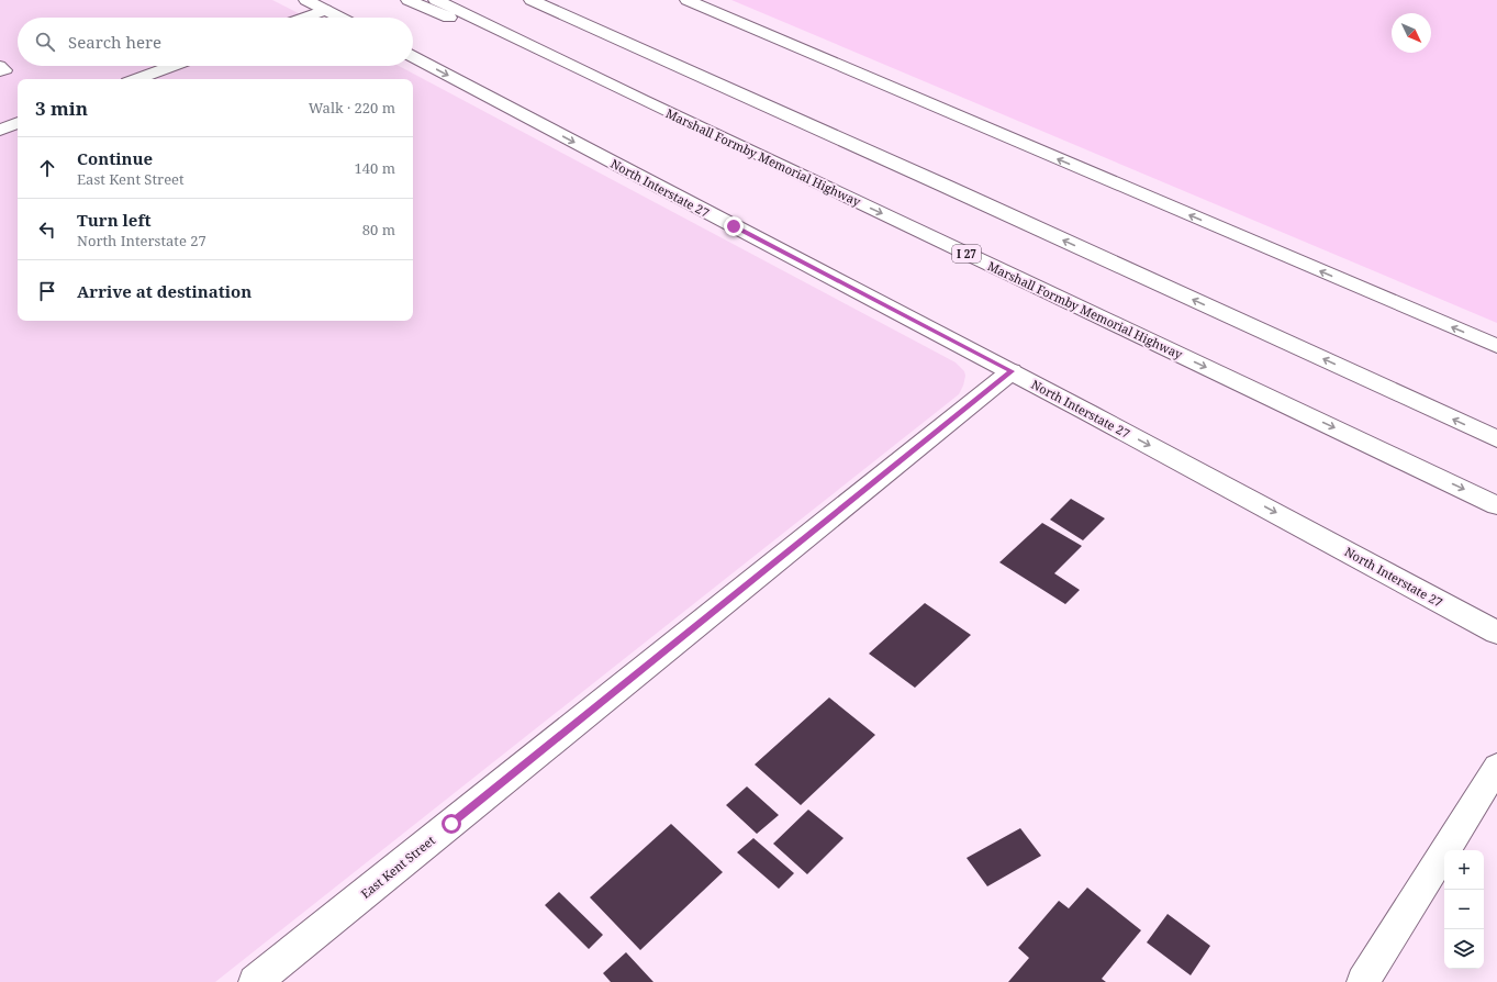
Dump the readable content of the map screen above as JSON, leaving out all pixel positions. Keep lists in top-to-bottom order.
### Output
{
  "streets": {
    "main road": [
      "Marshall Formby Memorial Highway",
      "North Interstate 27",
      "I 27",
      "East Kent Street"
    ]
  },
  "crossings": [
    ["North Interstate 27", "East Kent Street"]
  ],
  "north": "bottom right",
  "page": {
    "search": "Search here",
    "heading": ["3 min", "Walk · 220 m"],
    "list": [
      ["Continue", "East Kent Street", "140 m"],
      ["Turn left", "North Interstate 27", "80 m"],
      "Arrive at destination"
    ],
    "map_buttons": ["+", "−"]
  }
}
